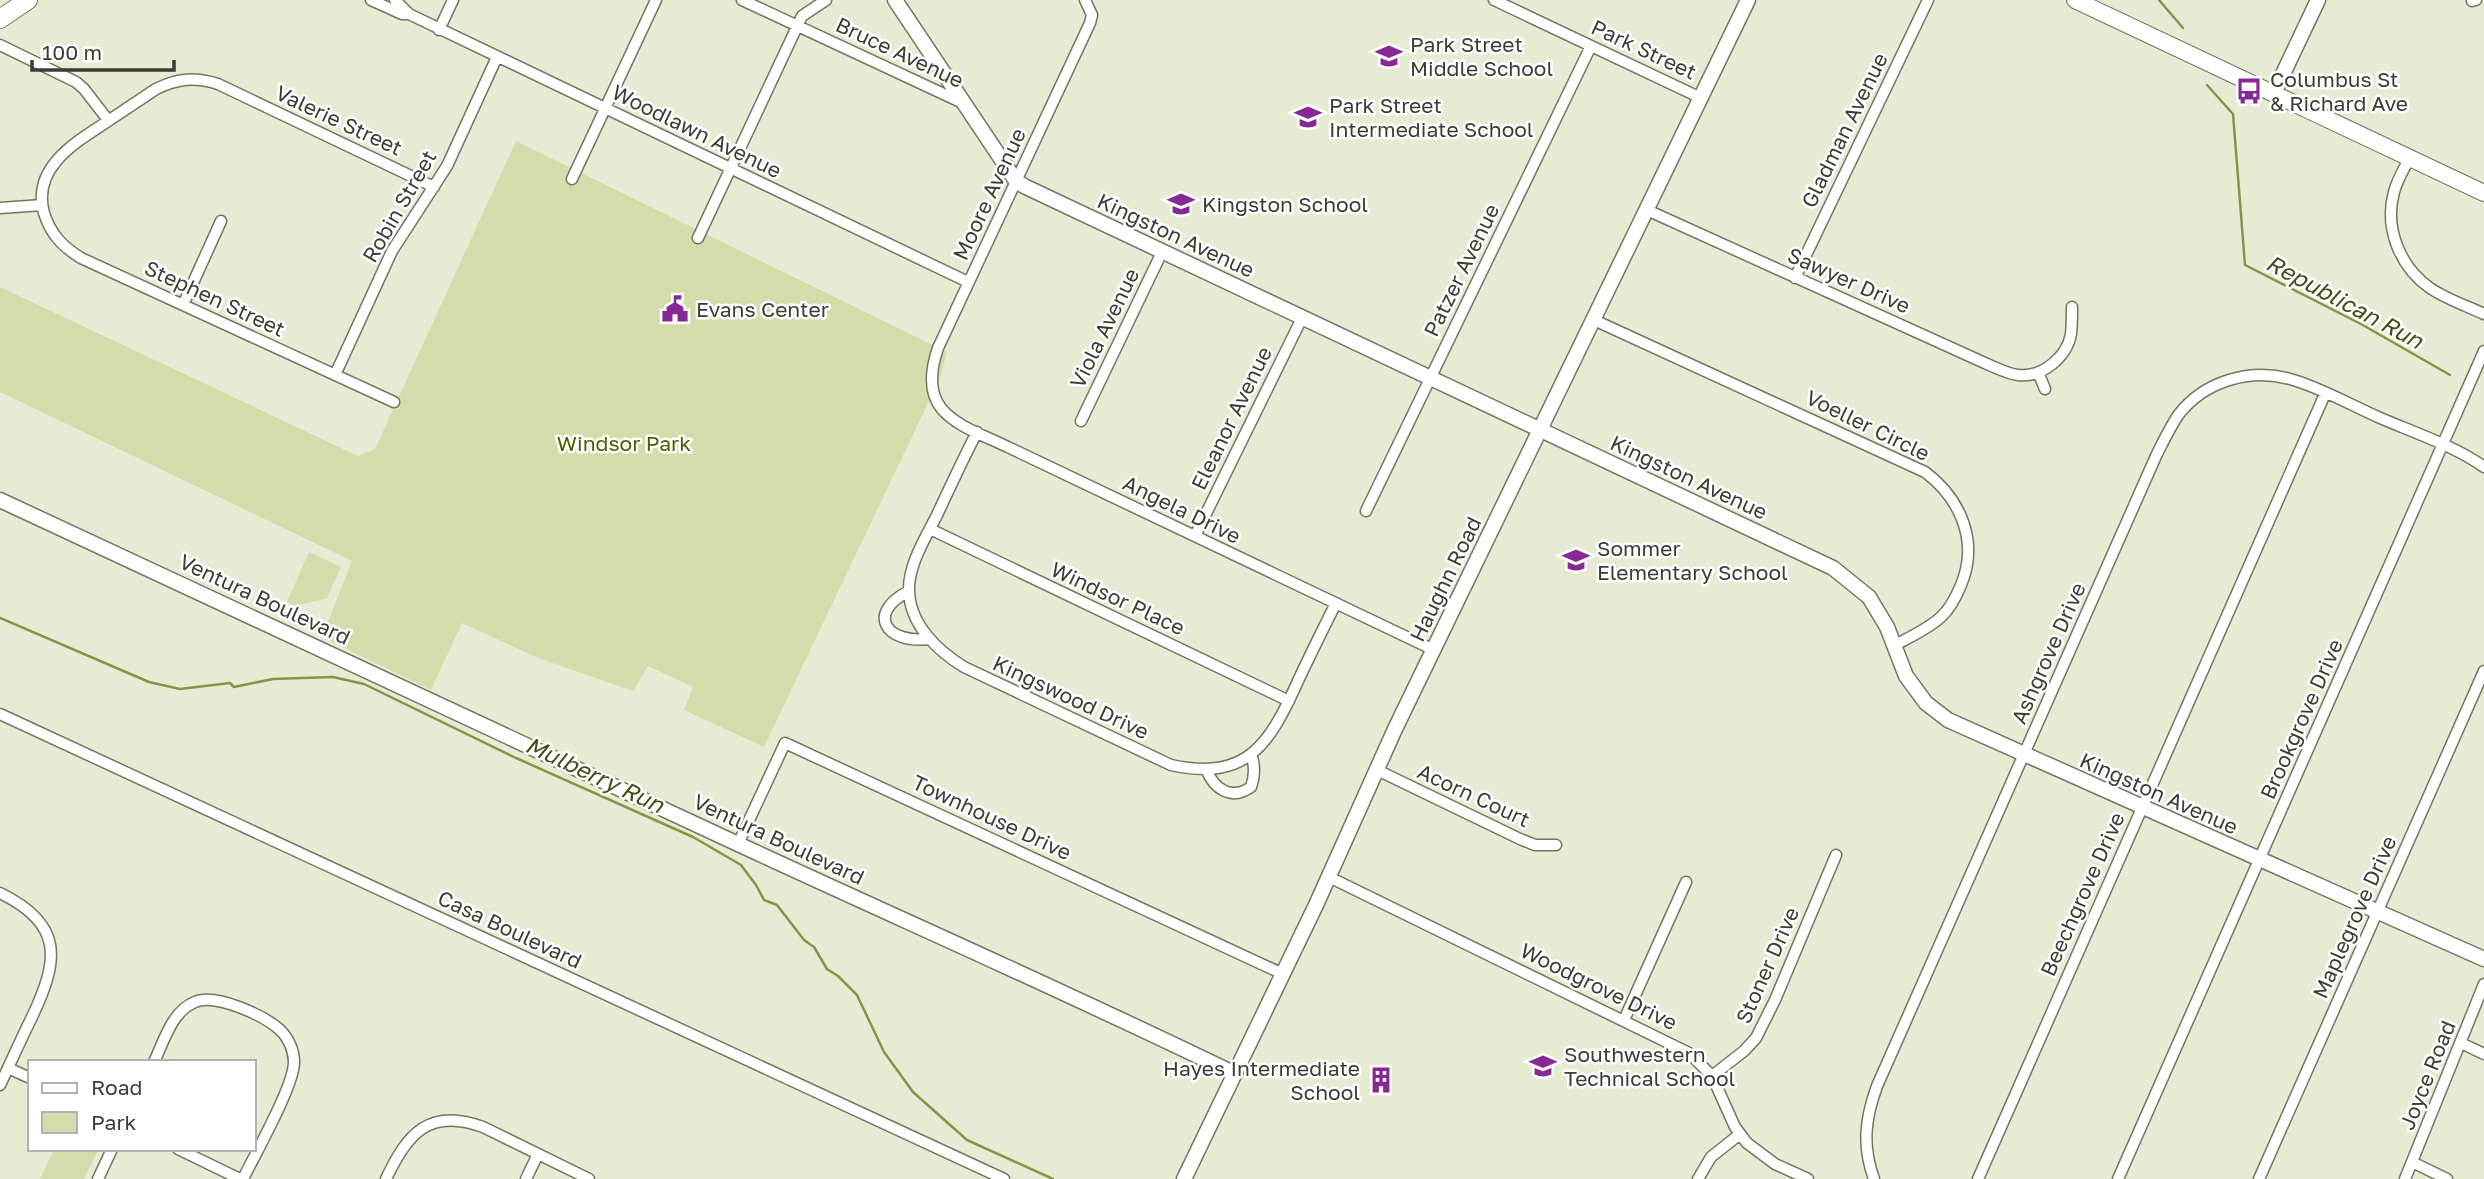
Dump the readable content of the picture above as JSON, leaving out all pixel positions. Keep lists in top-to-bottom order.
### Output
{
  "streets": {
    "street": [
      "Park Street",
      "Bruce Avenue",
      "Valerie Street",
      "Gladman Avenue",
      "Woodlawn Avenue",
      "Moore Avenue",
      "Robin Street",
      "Kingston Avenue",
      "Patzer Avenue",
      "Sawyer Drive",
      "Stephen Street",
      "Viola Avenue",
      "Eleanor Avenue",
      "Voeller Circle",
      "Angela Drive",
      "Haughn Road",
      "Windsor Place",
      "Ventura Boulevard",
      "Ashgrove Drive",
      "Kingswood Drive",
      "Brookgrove Drive",
      "Acorn Court",
      "Townhouse Drive",
      "Beechgrove Drive",
      "Maplegrove Drive",
      "Casa Boulevard",
      "Stoner Drive",
      "Woodgrove Drive",
      "Joyce Road"
    ]
  },
  "crossings": [
    ["Park Street", "Patzer Avenue"],
    ["Park Street", "Haughn Road"],
    ["Valerie Street", "Robin Street"],
    ["Gladman Avenue", "Sawyer Drive"],
    ["Woodlawn Avenue", "Moore Avenue"],
    ["Woodlawn Avenue", "Robin Street"],
    ["Moore Avenue", "Kingston Avenue"],
    ["Moore Avenue", "Angela Drive"],
    ["Robin Street", "Stephen Street"],
    ["Kingston Avenue", "Patzer Avenue"],
    ["Kingston Avenue", "Viola Avenue"],
    ["Kingston Avenue", "Eleanor Avenue"],
    ["Kingston Avenue", "Voeller Circle"],
    ["Kingston Avenue", "Haughn Road"],
    ["Kingston Avenue", "Ashgrove Drive"],
    ["Kingston Avenue", "Brookgrove Drive"],
    ["Kingston Avenue", "Beechgrove Drive"],
    ["Kingston Avenue", "Maplegrove Drive"],
    ["Sawyer Drive", "Haughn Road"],
    ["Eleanor Avenue", "Angela Drive"],
    ["Voeller Circle", "Haughn Road"],
    ["Angela Drive", "Haughn Road"],
    ["Angela Drive", "Kingswood Drive"],
    ["Haughn Road", "Ventura Boulevard"],
    ["Haughn Road", "Acorn Court"],
    ["Haughn Road", "Townhouse Drive"],
    ["Haughn Road", "Woodgrove Drive"],
    ["Windsor Place", "Kingswood Drive"],
    ["Ventura Boulevard", "Townhouse Drive"],
    ["Ashgrove Drive", "Brookgrove Drive"],
    ["Ashgrove Drive", "Beechgrove Drive"],
    ["Stoner Drive", "Woodgrove Drive"]
  ],
  "water": ["Republican Run", "Mulberry Run"],
  "parks": ["Windsor Park"],
  "places": {
    "school or university": [
      "Park Street Middle School",
      "Park Street Intermediate School",
      "Kingston School",
      "Sommer Elementary School",
      "Southwestern Technical School"
    ],
    "bus stop": ["Columbus St & Richard Ave"],
    "public building": ["Evans Center"],
    "building": ["Hayes Intermediate School"]
  },
  "legend": ["Road", "Park"],
  "scale_bar": "100 m"
}
